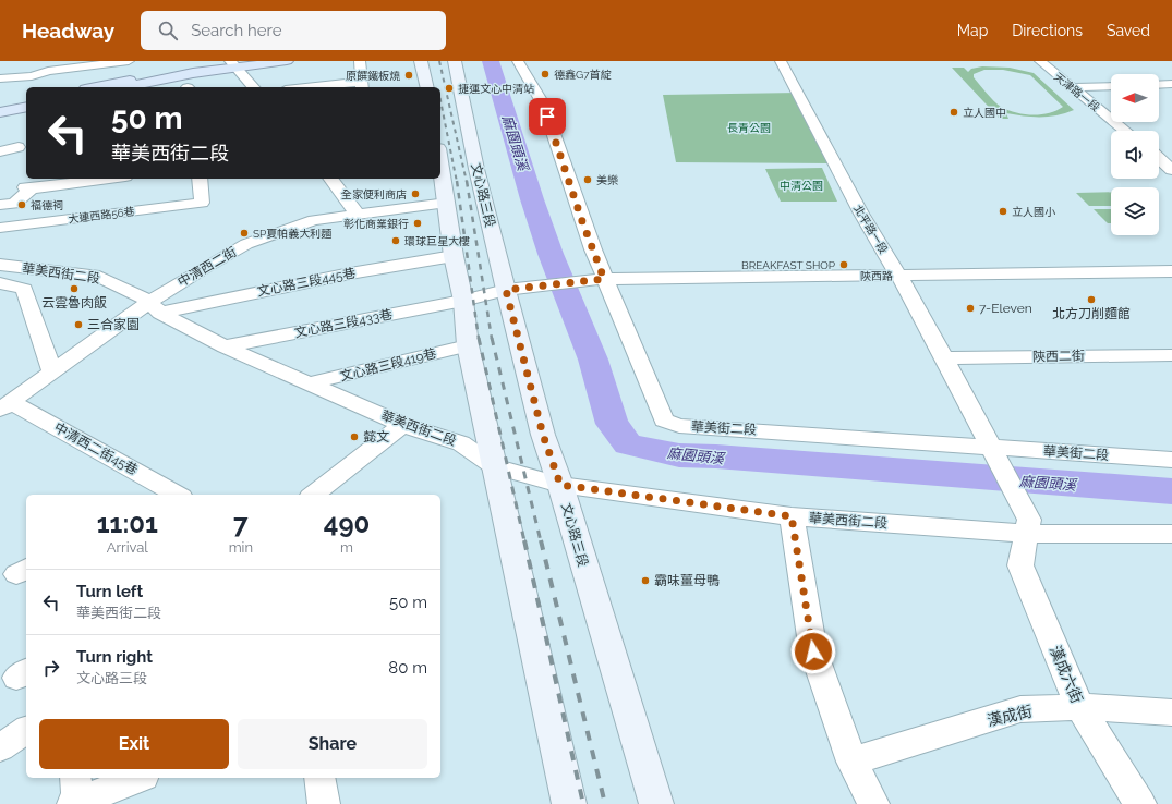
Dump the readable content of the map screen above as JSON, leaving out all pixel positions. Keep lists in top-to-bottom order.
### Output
{
  "streets": {
    "main road": ["文心路三段"],
    "street": [
      "天津路一段",
      "大連西路56巷",
      "北平路一段",
      "中清西二街",
      "華美西街二段",
      "陝西路",
      "文心路三段445巷",
      "文心路三段433巷",
      "陝西二街",
      "文心路三段419巷",
      "華美街二段",
      "中清西二街45巷",
      "漢成六街",
      "漢成街"
    ]
  },
  "crossings": [
    ["文心路三段", "華美西街二段"],
    ["文心路三段", "陝西路"],
    ["北平路一段", "華美西街二段"],
    ["北平路一段", "陝西路"],
    ["北平路一段", "陝西二街"],
    ["北平路一段", "華美街二段"],
    ["北平路一段", "漢成六街"],
    ["中清西二街", "華美西街二段"],
    ["中清西二街", "文心路三段445巷"],
    ["中清西二街", "中清西二街45巷"],
    ["華美西街二段", "文心路三段445巷"],
    ["華美西街二段", "文心路三段433巷"],
    ["華美西街二段", "文心路三段419巷"],
    ["華美西街二段", "漢成六街"],
    ["陝西路", "華美街二段"],
    ["漢成六街", "漢成街"]
  ],
  "water": ["麻園頭溪"],
  "parks": ["長青公園", "中清公園"],
  "places": [
    "德鑫G7首綻",
    "原饌鐵板燒",
    "捷運文心中清站",
    "立人國中",
    "美樂",
    "全家便利商店",
    "福德祠",
    "立人國小",
    "彰化商業銀行",
    "SP夏帕義大利麵",
    "環球巨星大樓",
    "BREAKFAST SHOP",
    "云雲魯肉飯",
    "北方刀削麵館",
    "7-Eleven",
    "三合家園",
    "懿文",
    "霸味薑母鴨"
  ],
  "north": "left",
  "page": {
    "header": "Headway",
    "search": "Search here",
    "nav": ["Map", "Directions", "Saved"],
    "turn": ["50 m", "華美西街二段"],
    "eta": [
      "11:01",
      "Arrival",
      "7",
      "min",
      "490",
      "m"
    ],
    "list": [
      {
        "name": "Turn left",
        "note": "華美西街二段",
        "value": "50 m"
      },
      {
        "name": "Turn right",
        "note": "文心路三段",
        "value": "80 m"
      }
    ],
    "buttons": ["Exit", "Share"]
  }
}
